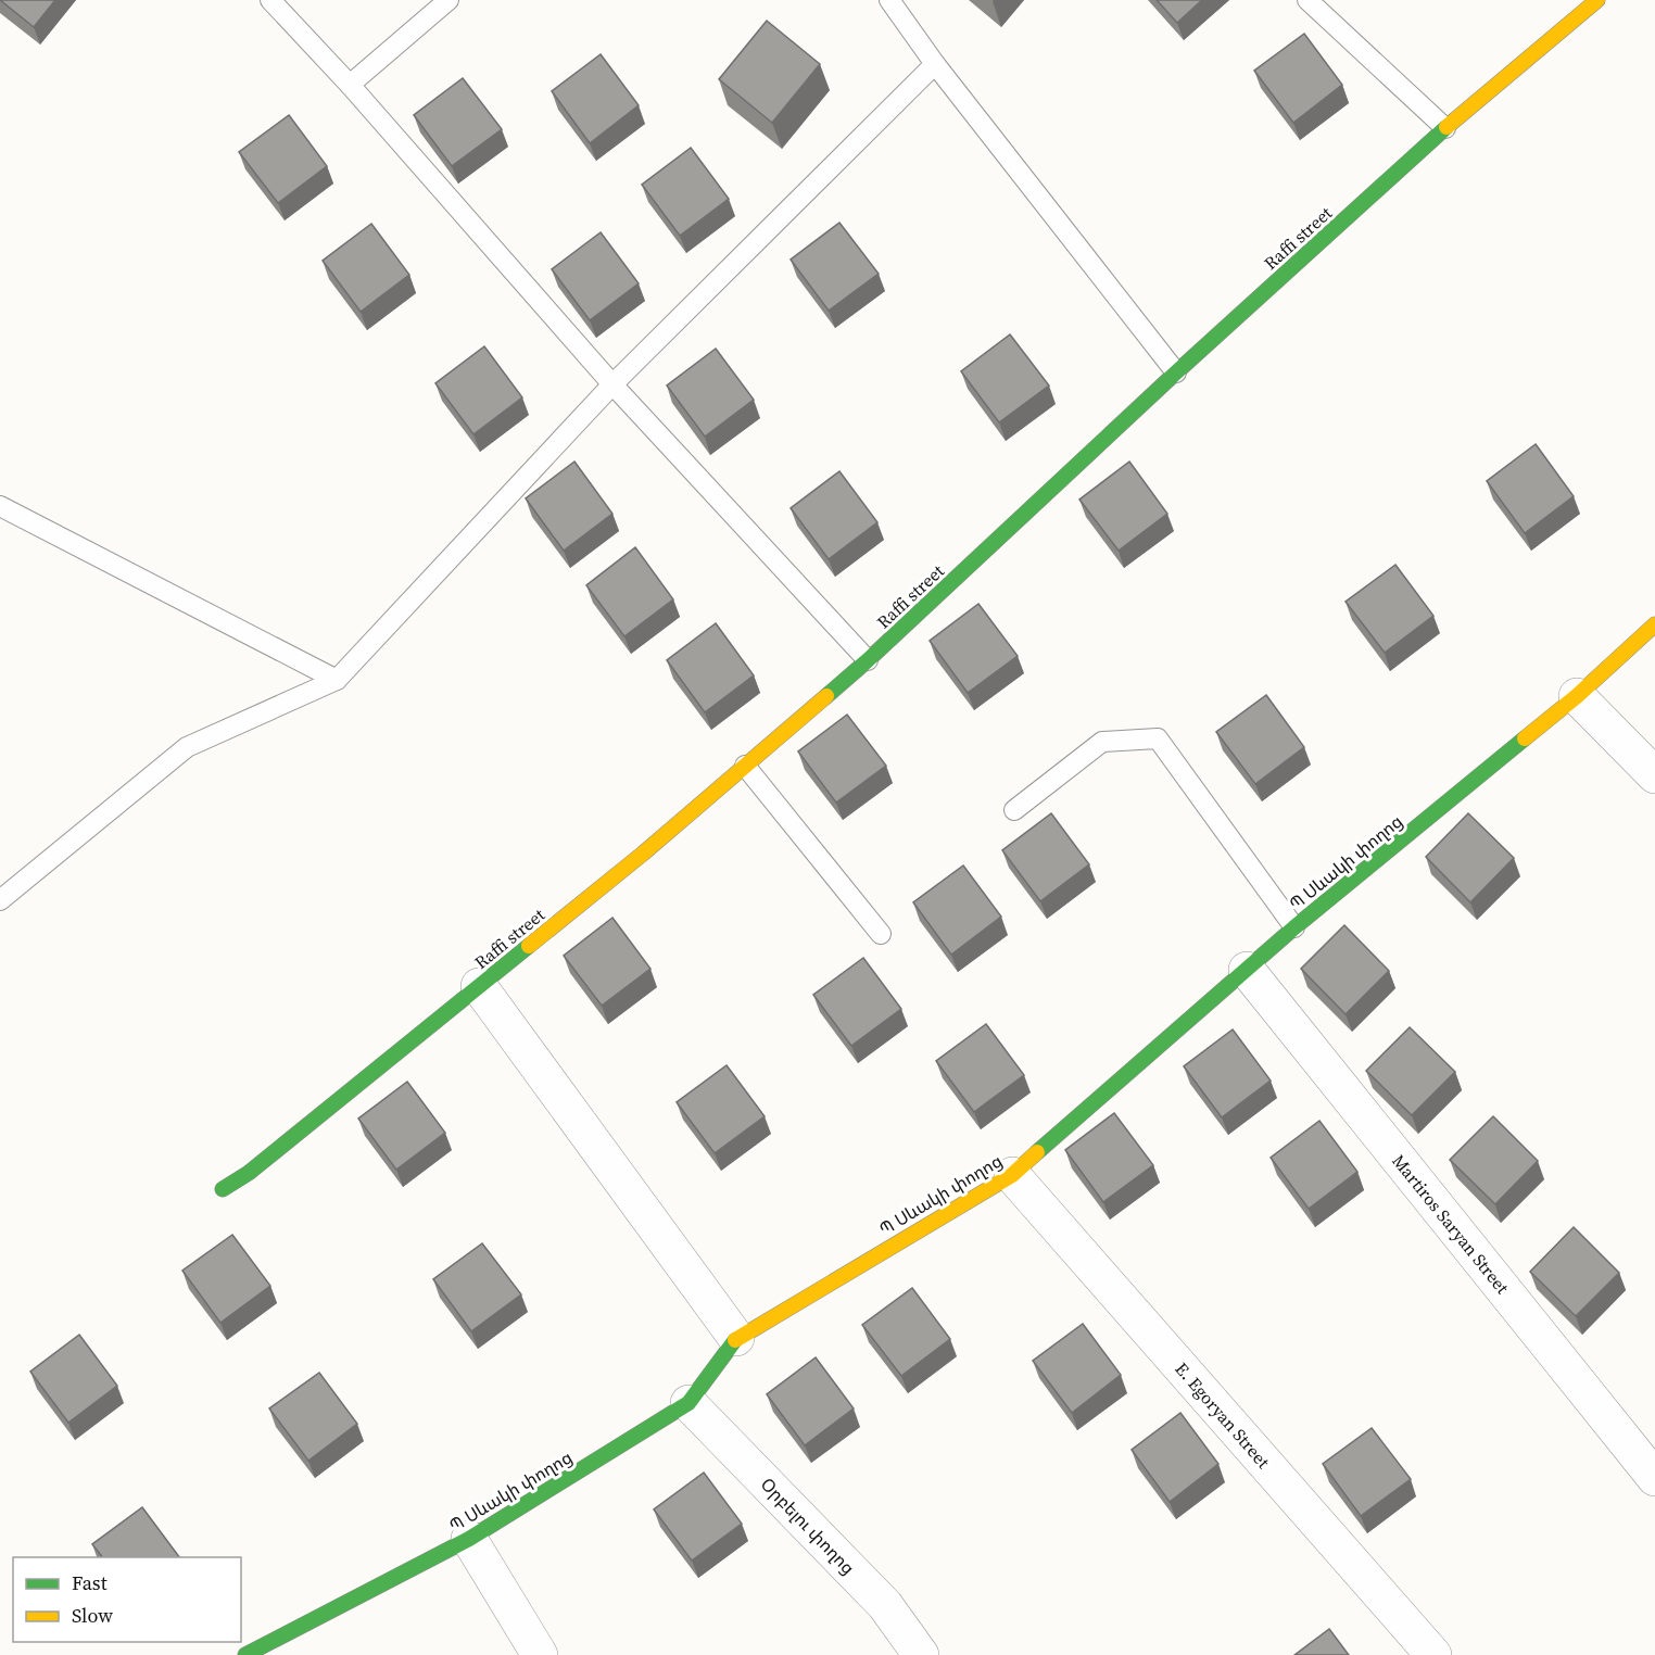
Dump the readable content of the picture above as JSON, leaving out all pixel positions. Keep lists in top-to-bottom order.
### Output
{
  "streets": {
    "street": [
      "Raffi street",
      "Պ Սևակի փողոց",
      "Martiros Saryan Street",
      "E. Egoryan Street",
      "Օրբելու փողոց"
    ]
  },
  "crossings": [
    ["Պ Սևակի փողոց", "Martiros Saryan Street"],
    ["Պ Սևակի փողոց", "E. Egoryan Street"],
    ["Պ Սևակի փողոց", "Օրբելու փողոց"]
  ],
  "legend": ["Fast", "Slow"]
}
